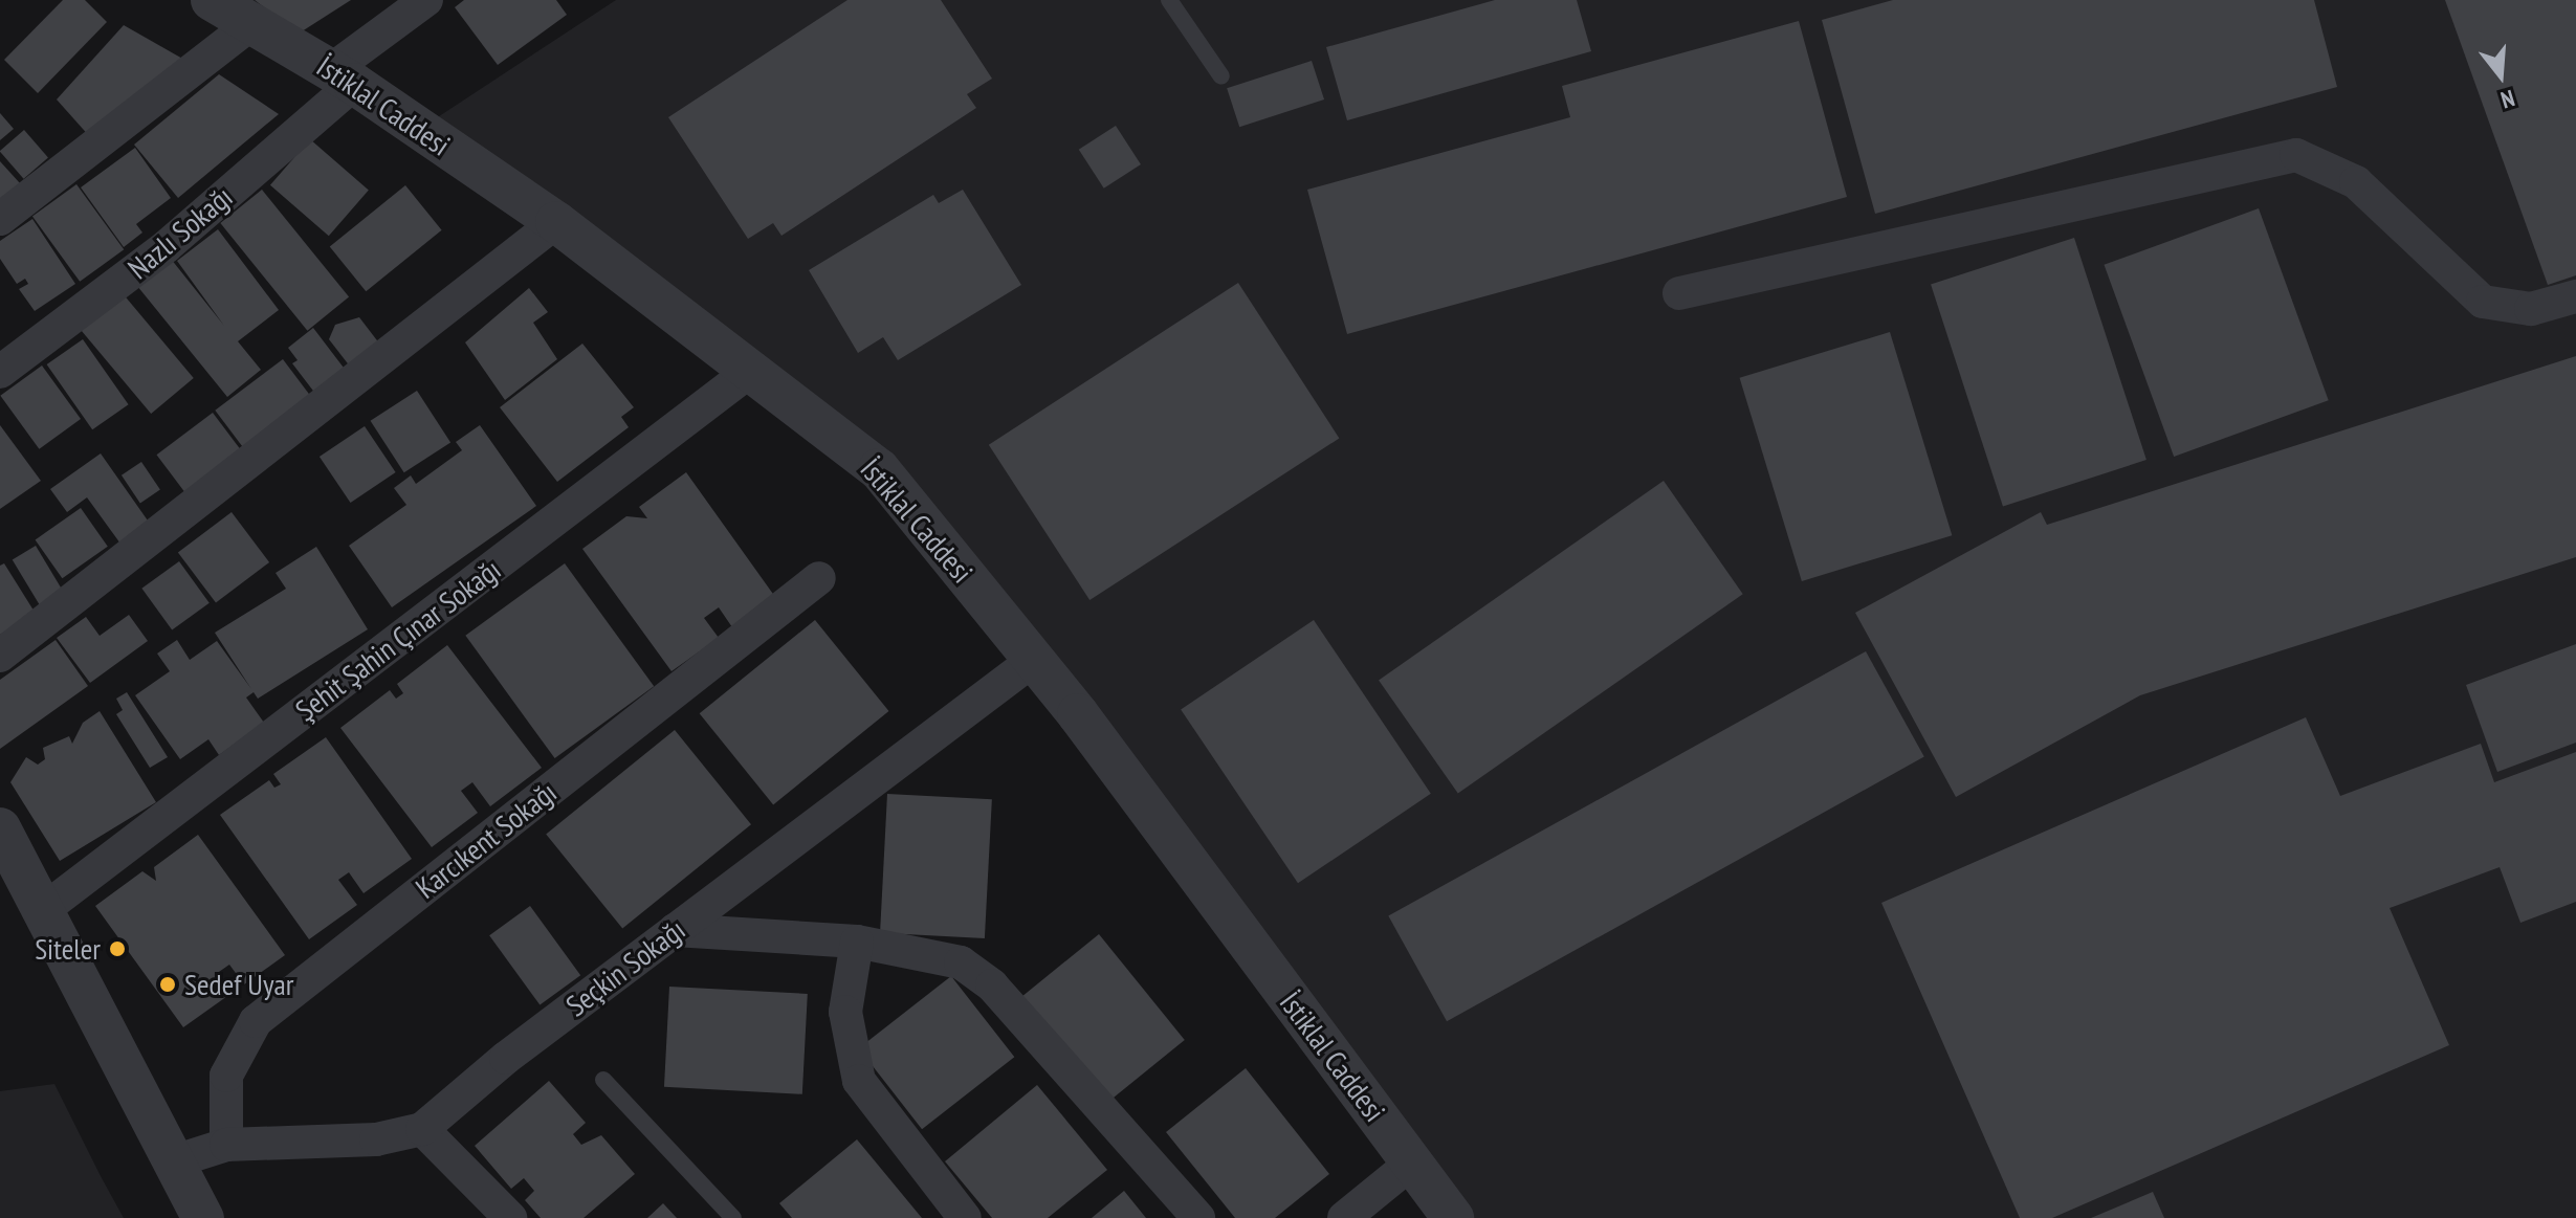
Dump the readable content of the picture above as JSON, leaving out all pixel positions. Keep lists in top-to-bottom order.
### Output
{
  "streets": {
    "street": [
      "İstiklal Caddesi",
      "Nazlı Sokağı",
      "Şehit Şahin Çınar Sokağı",
      "Karcıkent Sokağı",
      "Seçkin Sokağı"
    ]
  },
  "crossings": [
    ["İstiklal Caddesi", "Nazlı Sokağı"],
    ["İstiklal Caddesi", "Şehit Şahin Çınar Sokağı"],
    ["İstiklal Caddesi", "Seçkin Sokağı"],
    ["Karcıkent Sokağı", "Seçkin Sokağı"]
  ],
  "places": ["Siteler", "Sedef Uyar"],
  "north": "bottom"
}
